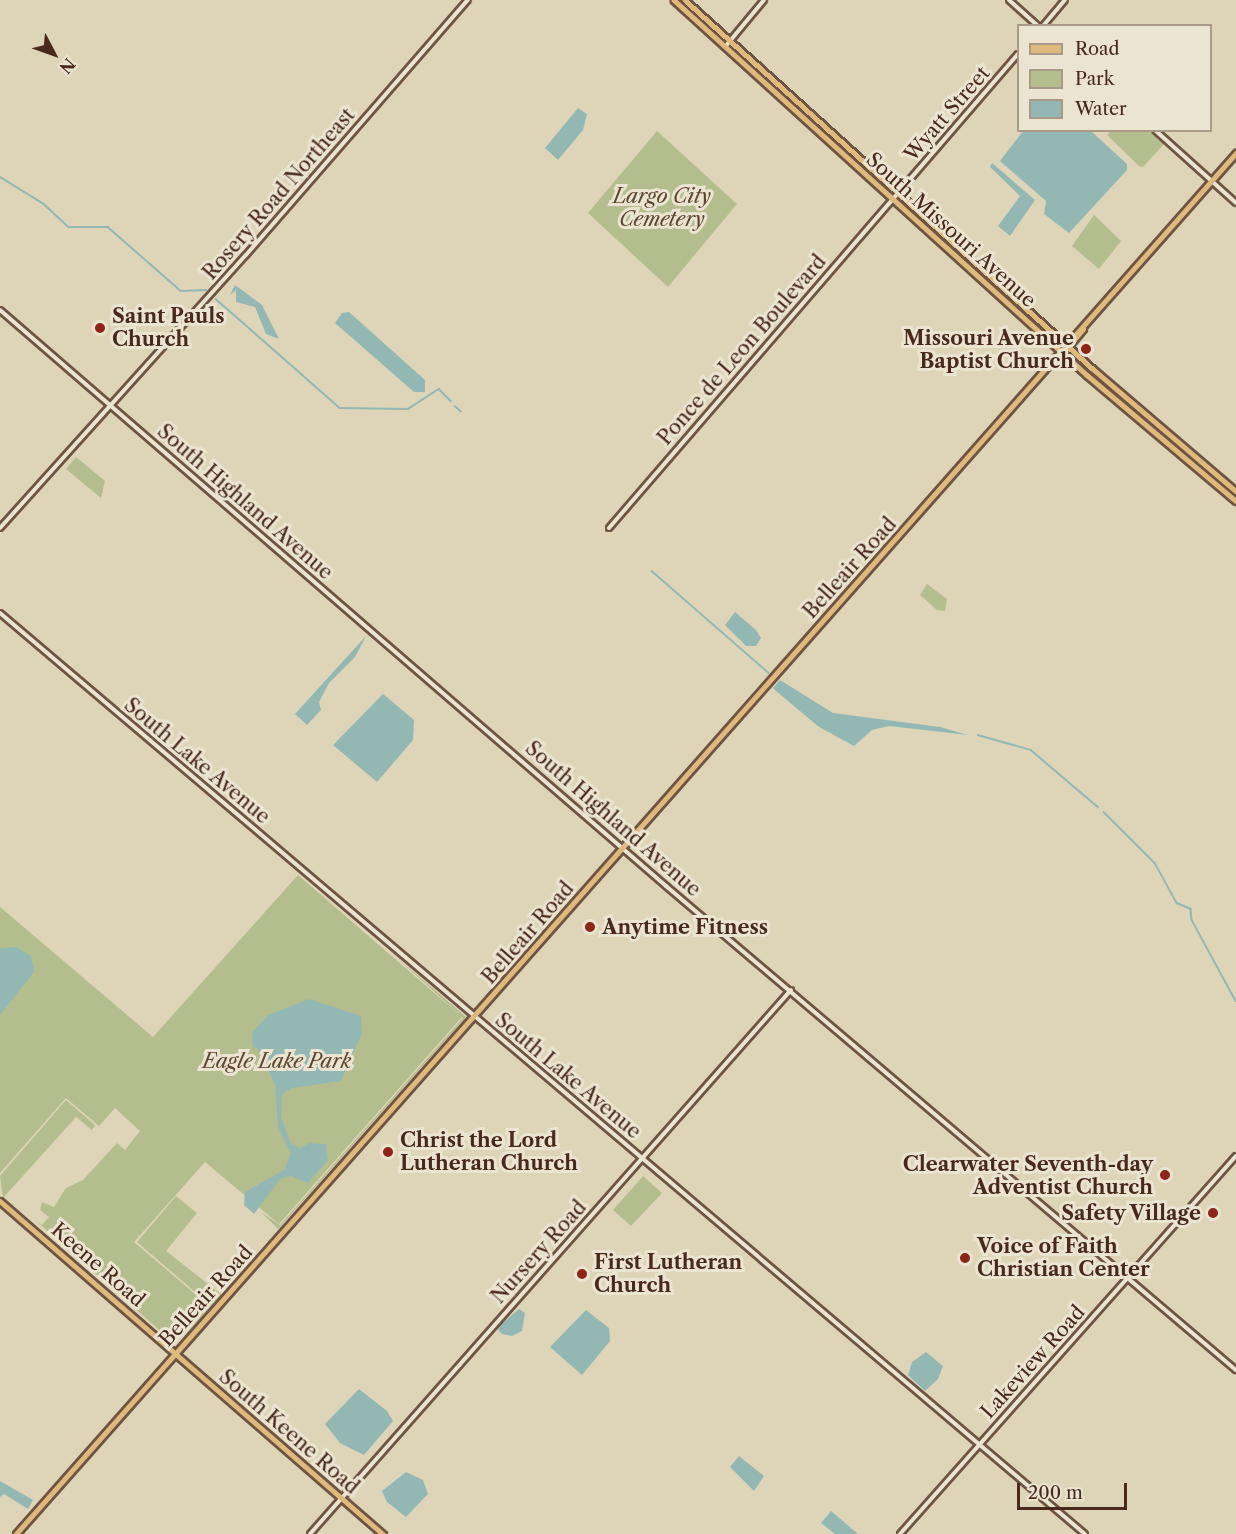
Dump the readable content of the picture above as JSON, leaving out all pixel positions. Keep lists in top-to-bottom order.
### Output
{
  "streets": {
    "main road": [
      "South Missouri Avenue",
      "Belleair Road",
      "Keene Road",
      "South Keene Road"
    ],
    "street": [
      "Wyatt Street",
      "Rosery Road Northeast",
      "Ponce de Leon Boulevard",
      "South Highland Avenue",
      "South Lake Avenue",
      "Nursery Road",
      "Lakeview Road"
    ]
  },
  "crossings": [
    ["Wyatt Street", "South Missouri Avenue"],
    ["Wyatt Street", "Ponce de Leon Boulevard"],
    ["Rosery Road Northeast", "South Highland Avenue"],
    ["South Missouri Avenue", "Ponce de Leon Boulevard"],
    ["South Missouri Avenue", "Belleair Road"],
    ["South Highland Avenue", "Belleair Road"],
    ["South Highland Avenue", "Nursery Road"],
    ["South Highland Avenue", "Lakeview Road"],
    ["Belleair Road", "South Lake Avenue"],
    ["Belleair Road", "Keene Road"],
    ["Belleair Road", "South Keene Road"],
    ["South Lake Avenue", "Nursery Road"],
    ["South Lake Avenue", "Lakeview Road"],
    ["Nursery Road", "South Keene Road"],
    ["Keene Road", "South Keene Road"]
  ],
  "parks": ["Largo City Cemetery", "Eagle Lake Park"],
  "places": [
    "Saint Pauls Church",
    "Missouri Avenue Baptist Church",
    "Anytime Fitness",
    "Christ the Lord Lutheran Church",
    "Clearwater Seventh-day Adventist Church",
    "Safety Village",
    "Voice of Faith Christian Center",
    "First Lutheran Church"
  ],
  "legend": ["Road", "Park", "Water"],
  "scale_bar": "200 m",
  "north": "bottom right"
}
